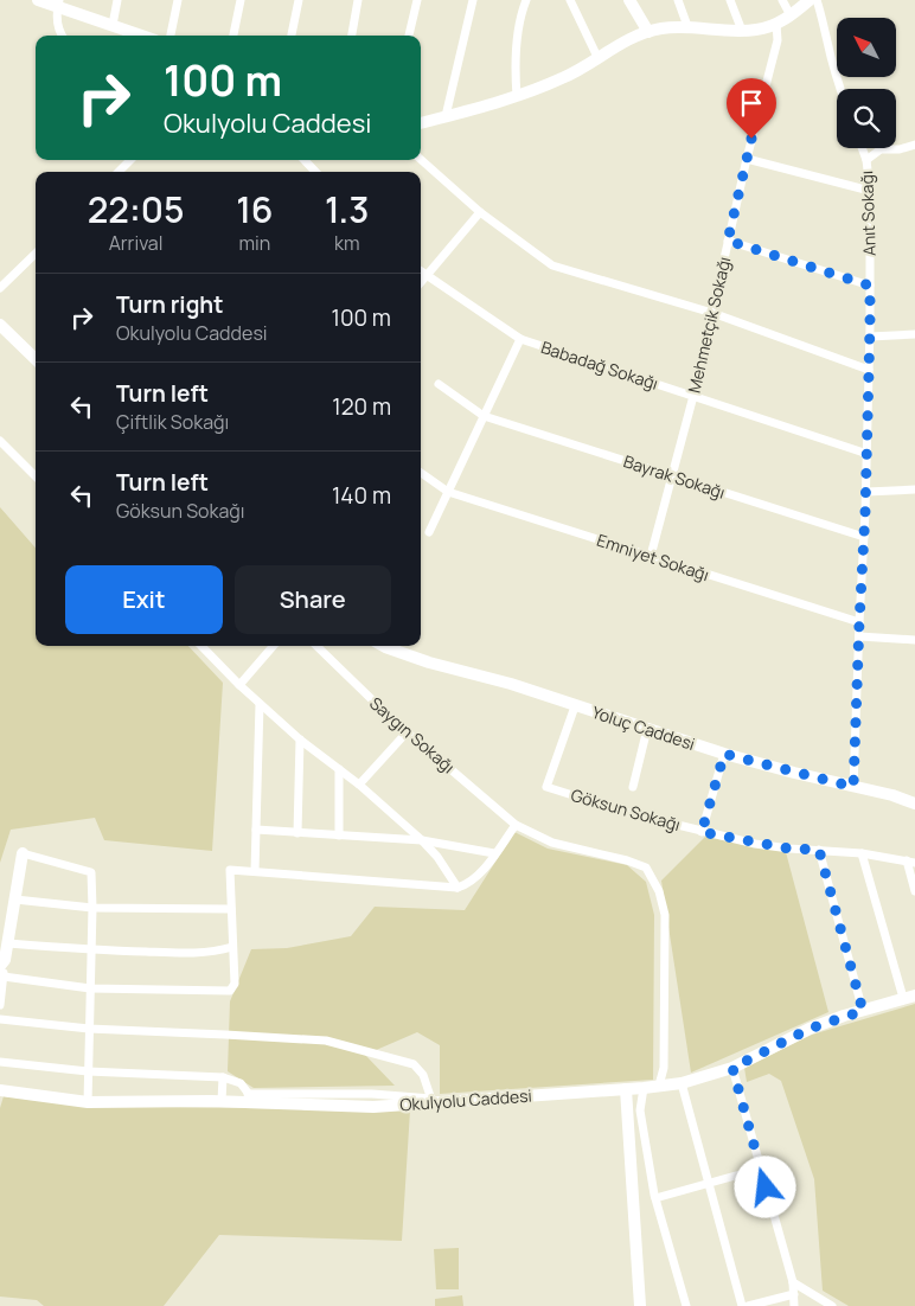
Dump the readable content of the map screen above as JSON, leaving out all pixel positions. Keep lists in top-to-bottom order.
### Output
{
  "streets": {
    "street": [
      "Anıt Sokağı",
      "Mehmetçik Sokağı",
      "Babadağ Sokağı",
      "Bayrak Sokağı",
      "Emniyet Sokağı",
      "Yoluç Caddesi",
      "Saygın Sokağı",
      "Göksun Sokağı",
      "Okulyolu Caddesi"
    ]
  },
  "crossings": [
    ["Anıt Sokağı", "Babadağ Sokağı"],
    ["Anıt Sokağı", "Bayrak Sokağı"],
    ["Anıt Sokağı", "Emniyet Sokağı"],
    ["Anıt Sokağı", "Yoluç Caddesi"],
    ["Mehmetçik Sokağı", "Babadağ Sokağı"],
    ["Mehmetçik Sokağı", "Bayrak Sokağı"],
    ["Mehmetçik Sokağı", "Emniyet Sokağı"],
    ["Yoluç Caddesi", "Göksun Sokağı"],
    ["Saygın Sokağı", "Okulyolu Caddesi"]
  ],
  "north": "top left",
  "page": {
    "turn": ["100 m", "Okulyolu Caddesi"],
    "eta": [
      "22:05",
      "Arrival",
      "16",
      "min",
      "1.3",
      "km"
    ],
    "list": [
      {
        "name": "Turn right",
        "note": "Okulyolu Caddesi",
        "value": "100 m"
      },
      {
        "name": "Turn left",
        "note": "Çiftlik Sokağı",
        "value": "120 m"
      },
      {
        "name": "Turn left",
        "note": "Göksun Sokağı",
        "value": "140 m"
      }
    ],
    "buttons": ["Exit", "Share"]
  }
}
